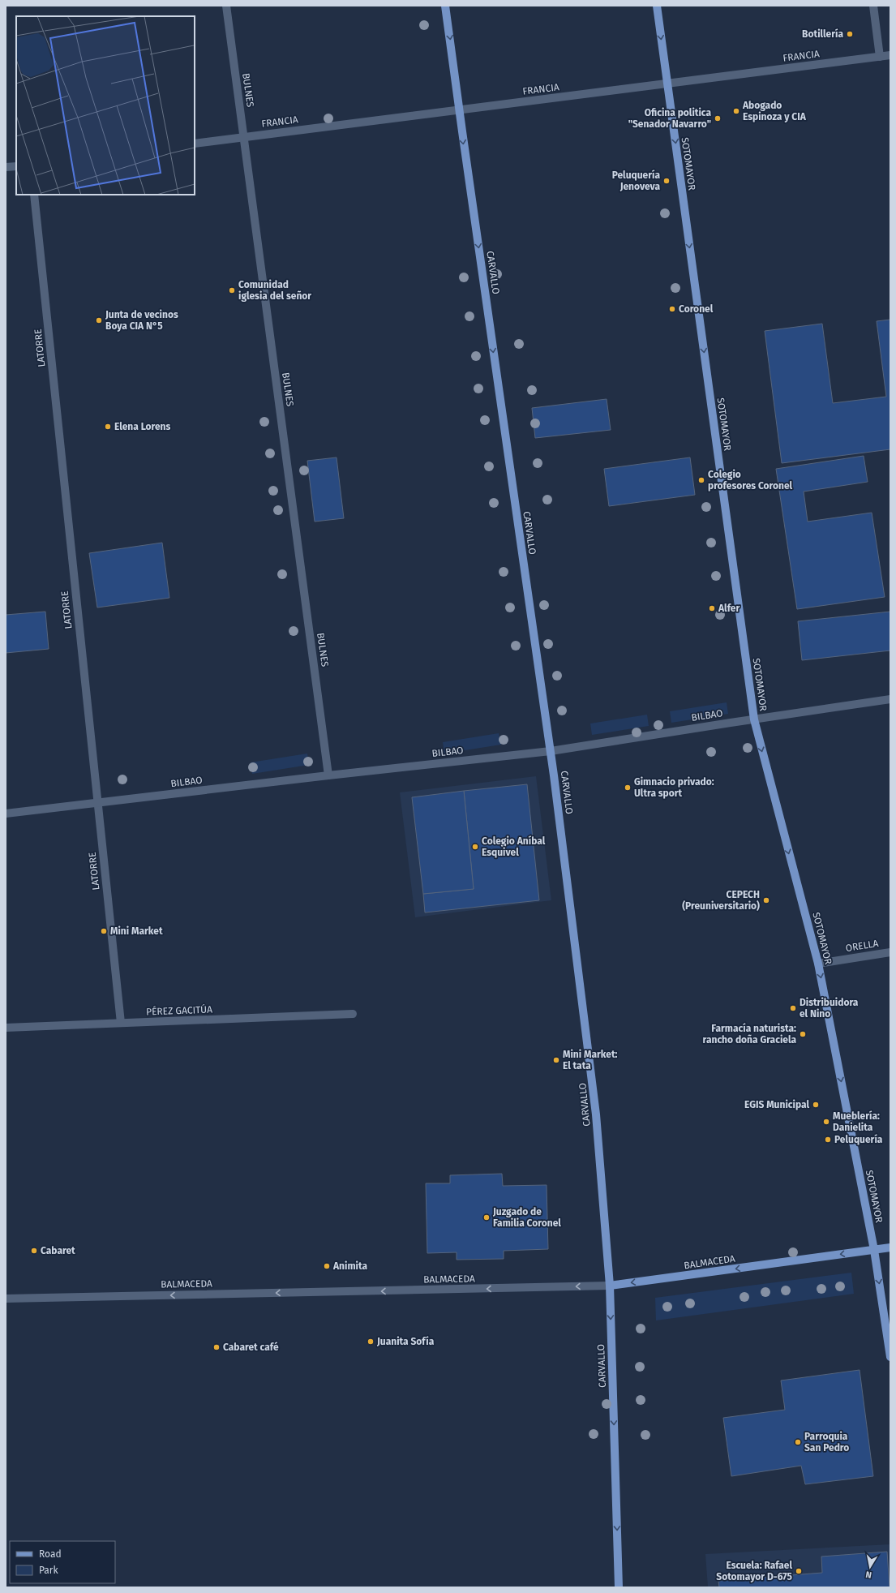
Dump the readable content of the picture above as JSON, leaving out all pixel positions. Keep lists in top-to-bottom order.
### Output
{
  "streets": {
    "main road": ["SOTOMAYOR", "CARVALLO", "BALMACEDA"],
    "street": [
      "FRANCIA",
      "BULNES",
      "LATORRE",
      "BILBAO",
      "ORELLA",
      "PÉREZ GACITÚA"
    ]
  },
  "crossings": [
    ["FRANCIA", "BULNES"],
    ["FRANCIA", "SOTOMAYOR"],
    ["FRANCIA", "CARVALLO"],
    ["BULNES", "BILBAO"],
    ["SOTOMAYOR", "BILBAO"],
    ["SOTOMAYOR", "ORELLA"],
    ["SOTOMAYOR", "BALMACEDA"],
    ["CARVALLO", "BILBAO"],
    ["CARVALLO", "BALMACEDA"],
    ["LATORRE", "BILBAO"],
    ["LATORRE", "PÉREZ GACITÚA"]
  ],
  "one_way": ["SOTOMAYOR", "CARVALLO", "BALMACEDA"],
  "places": [
    "Botillería",
    "Abogado Espinoza y CIA",
    "Oficina politica \"Senador Navarro\"",
    "Peluquería Jenoveva",
    "Comunidad iglesia del señor",
    "Coronel",
    "Junta de vecinos Boya CIA N°5",
    "Elena Lorens",
    "Colegio profesores Coronel",
    "Alfer",
    "Gimnacio privado: Ultra sport",
    "Colegio Aníbal Esquivel",
    "CEPECH (Preuniversitario)",
    "Mini Market",
    "Distribuidora el Nino",
    "Farmacía naturista: rancho doña Graciela",
    "Mini Market: El tata",
    "EGIS Municipal",
    "Mueblería: Danielita",
    "Peluquería",
    "Juzgado de Familia Coronel",
    "Cabaret",
    "Animita",
    "Juanita Sofía",
    "Cabaret café",
    "Parroquia San Pedro",
    "Escuela: Rafael Sotomayor D-675"
  ],
  "legend": ["Road", "Park"],
  "north": "bottom"
}
